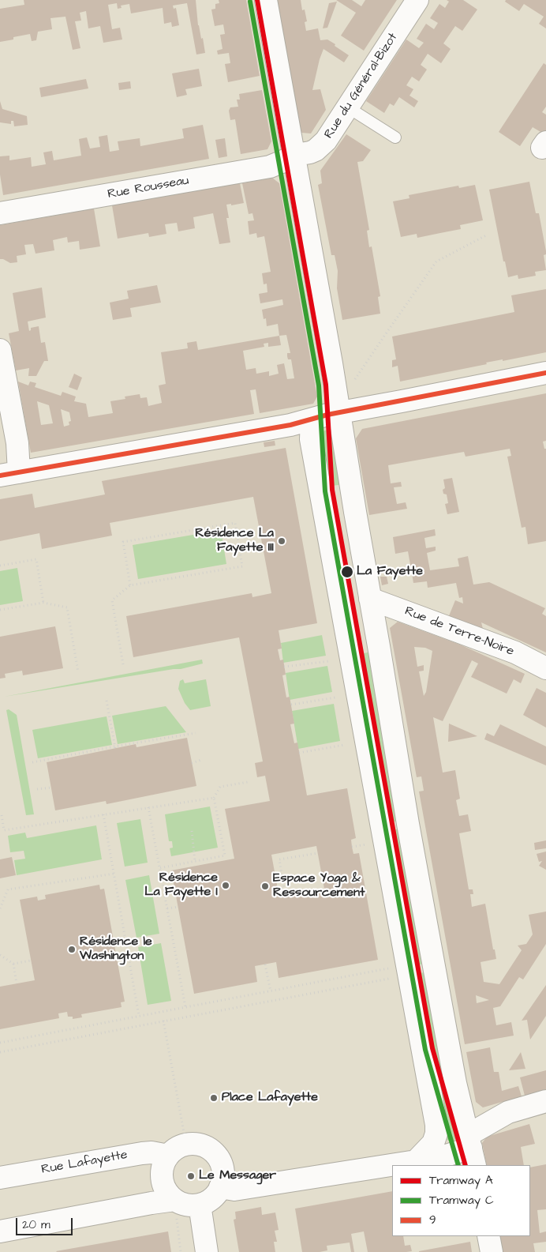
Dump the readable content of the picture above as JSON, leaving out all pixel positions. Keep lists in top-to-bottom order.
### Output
{
  "streets": {
    "street": [
      "Rue du Général-Bizot",
      "Rue Rousseau",
      "Rue de Terre-Noire",
      "Rue Lafayette"
    ]
  },
  "crossings": [
    ["Rue du Général-Bizot", "Rue Rousseau"]
  ],
  "places": [
    "Résidence La Fayette III",
    "La Fayette",
    "Résidence La Fayette I",
    "Espace Yoga & Ressourcement",
    "Résidence le Washington",
    "Place Lafayette",
    "Le Messager"
  ],
  "lines": ["tram line A", "tram line C", "transit line 9"],
  "legend": ["Tramway A", "Tramway C", "9"],
  "scale_bar": "20 m"
}
